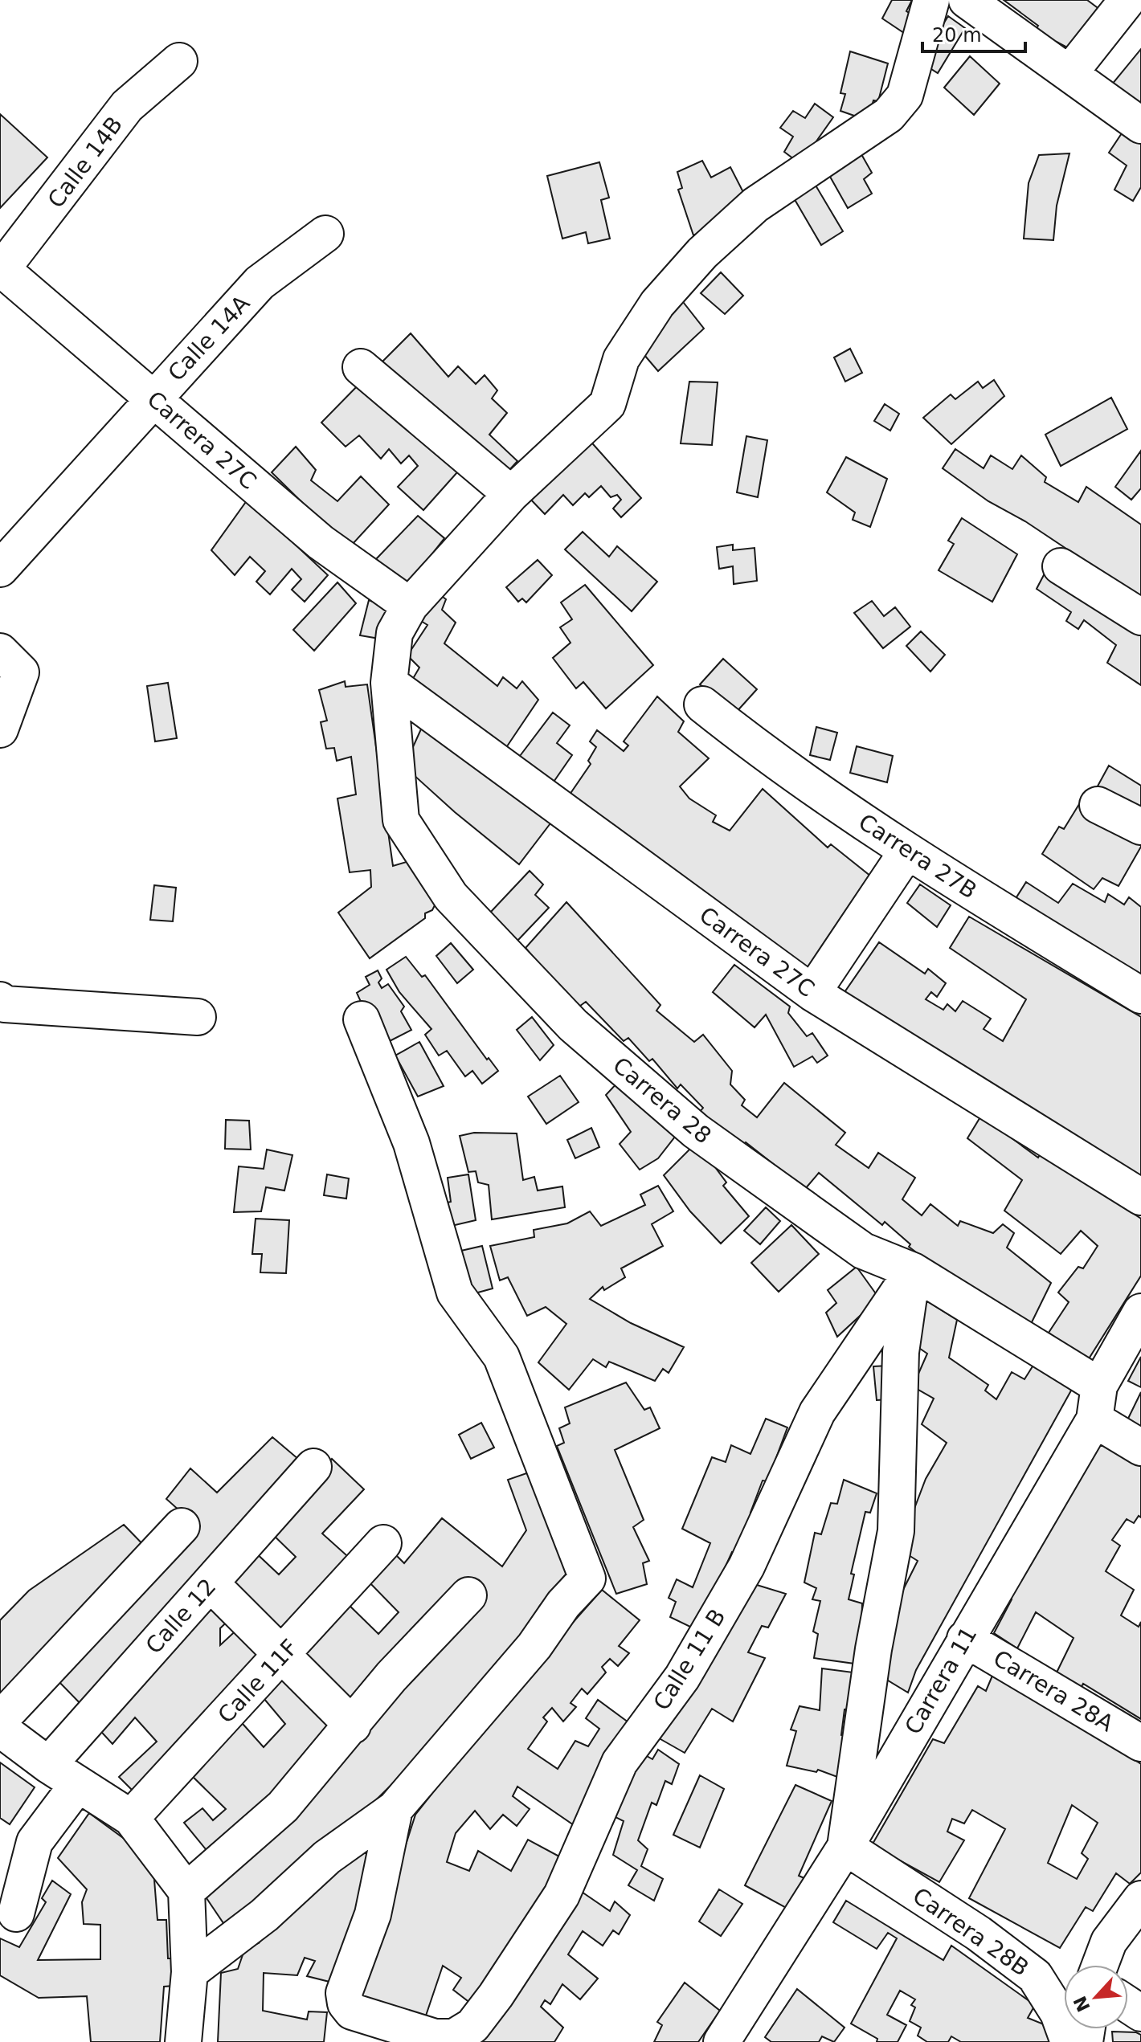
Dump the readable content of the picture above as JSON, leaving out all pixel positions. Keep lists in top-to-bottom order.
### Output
{
  "streets": {
    "street": [
      "Calle 14B",
      "Calle 14A",
      "Carrera 27C",
      "Carrera 27B",
      "Carrera 28",
      "Calle 12",
      "Calle 11 B",
      "Carrera 11",
      "Calle 11F",
      "Carrera 28A",
      "Carrera 28B"
    ]
  },
  "crossings": [
    ["Calle 14B", "Carrera 27C"],
    ["Calle 14A", "Carrera 27C"],
    ["Carrera 27C", "Carrera 28"],
    ["Carrera 28", "Calle 11 B"],
    ["Carrera 28", "Carrera 11"],
    ["Carrera 11", "Carrera 28A"],
    ["Carrera 11", "Carrera 28B"]
  ],
  "scale_bar": "20 m",
  "north": "bottom left"
}
